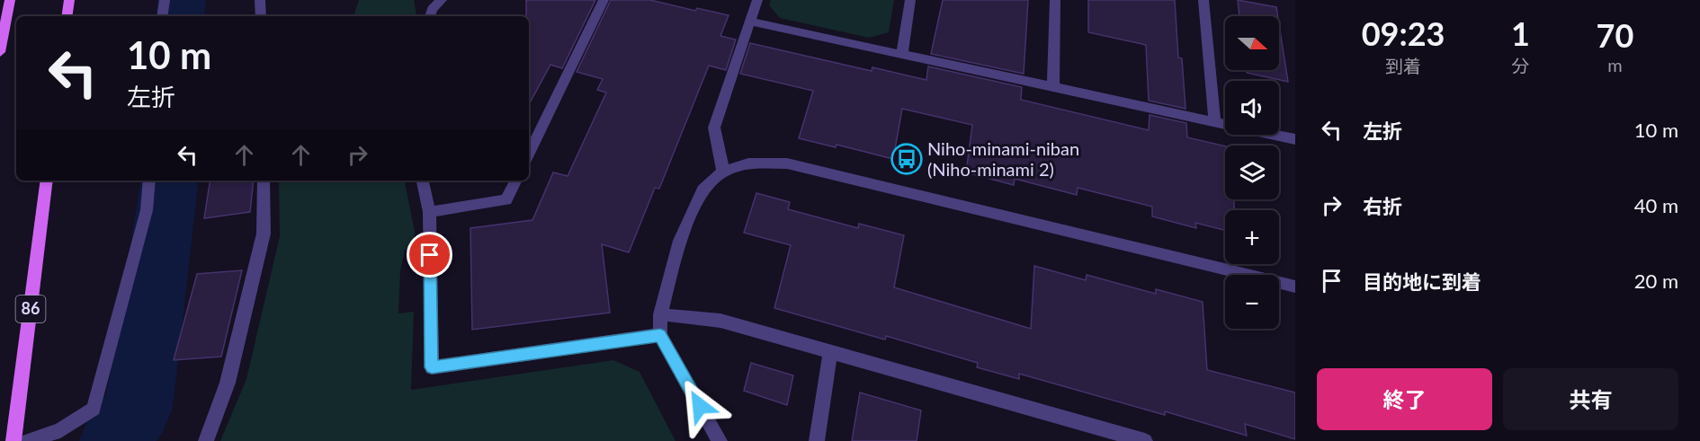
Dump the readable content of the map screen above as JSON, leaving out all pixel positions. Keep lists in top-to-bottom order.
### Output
{
  "streets": {
    "main road": ["86"]
  },
  "places": {
    "bus stop": ["Niho-minami-niban (Niho-minami 2)"]
  },
  "north": "right",
  "page": {
    "eta": [
      "09:23",
      "到着",
      "1",
      "分",
      "70",
      "m"
    ],
    "map_buttons": ["+", "−"],
    "turn": ["10 m", "左折"],
    "list": [
      {
        "name": "左折",
        "value": "10 m"
      },
      {
        "name": "右折",
        "value": "40 m"
      },
      {
        "name": "目的地に到着",
        "value": "20 m"
      }
    ],
    "buttons": ["終了", "共有"]
  }
}
